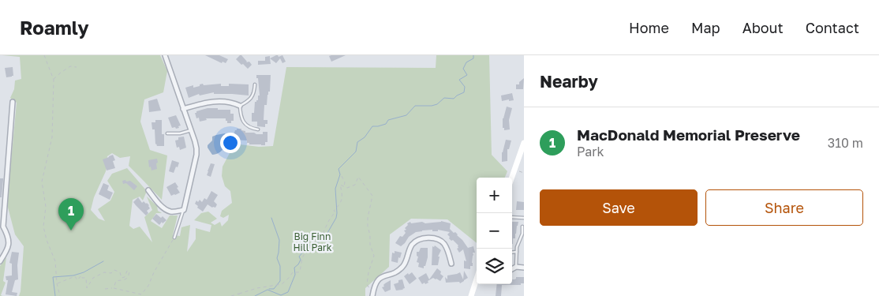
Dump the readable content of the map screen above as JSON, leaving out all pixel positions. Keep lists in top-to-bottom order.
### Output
{
  "parks": ["Big Finn Hill Park"],
  "page": {
    "header": "Roamly",
    "nav": [
      "Home",
      "Map",
      "About",
      "Contact"
    ],
    "heading": "Nearby",
    "list": [
      {
        "mark": "1",
        "name": "MacDonald Memorial Preserve",
        "note": "Park",
        "value": "310 m"
      }
    ],
    "map_buttons": ["+", "−"],
    "buttons": ["Save", "Share"],
    "pins": "1"
  }
}
